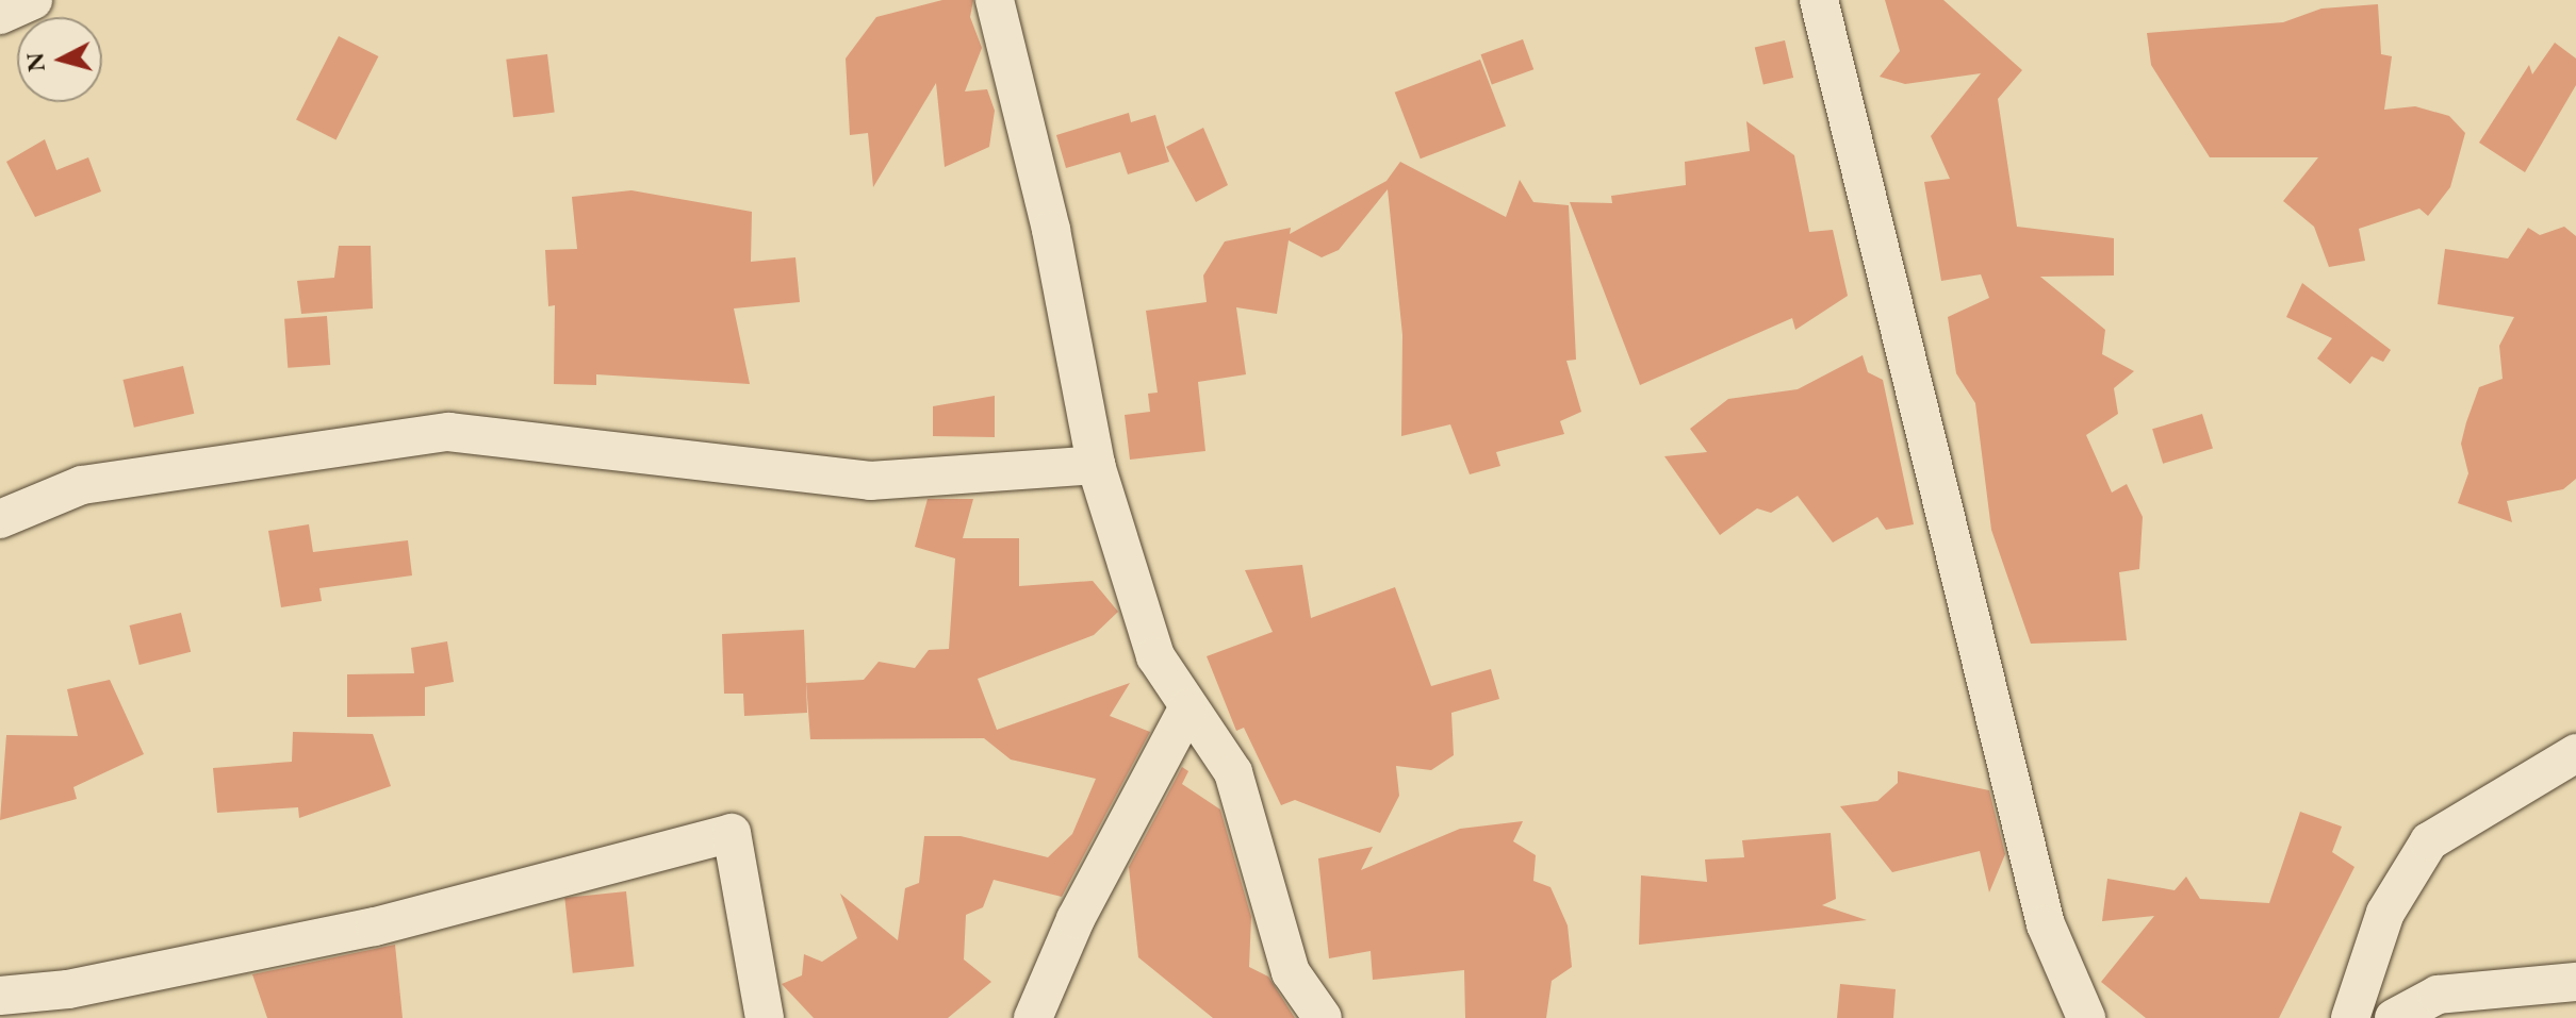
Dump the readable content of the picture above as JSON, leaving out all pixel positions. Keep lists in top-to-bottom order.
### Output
{
  "north": "left"
}
